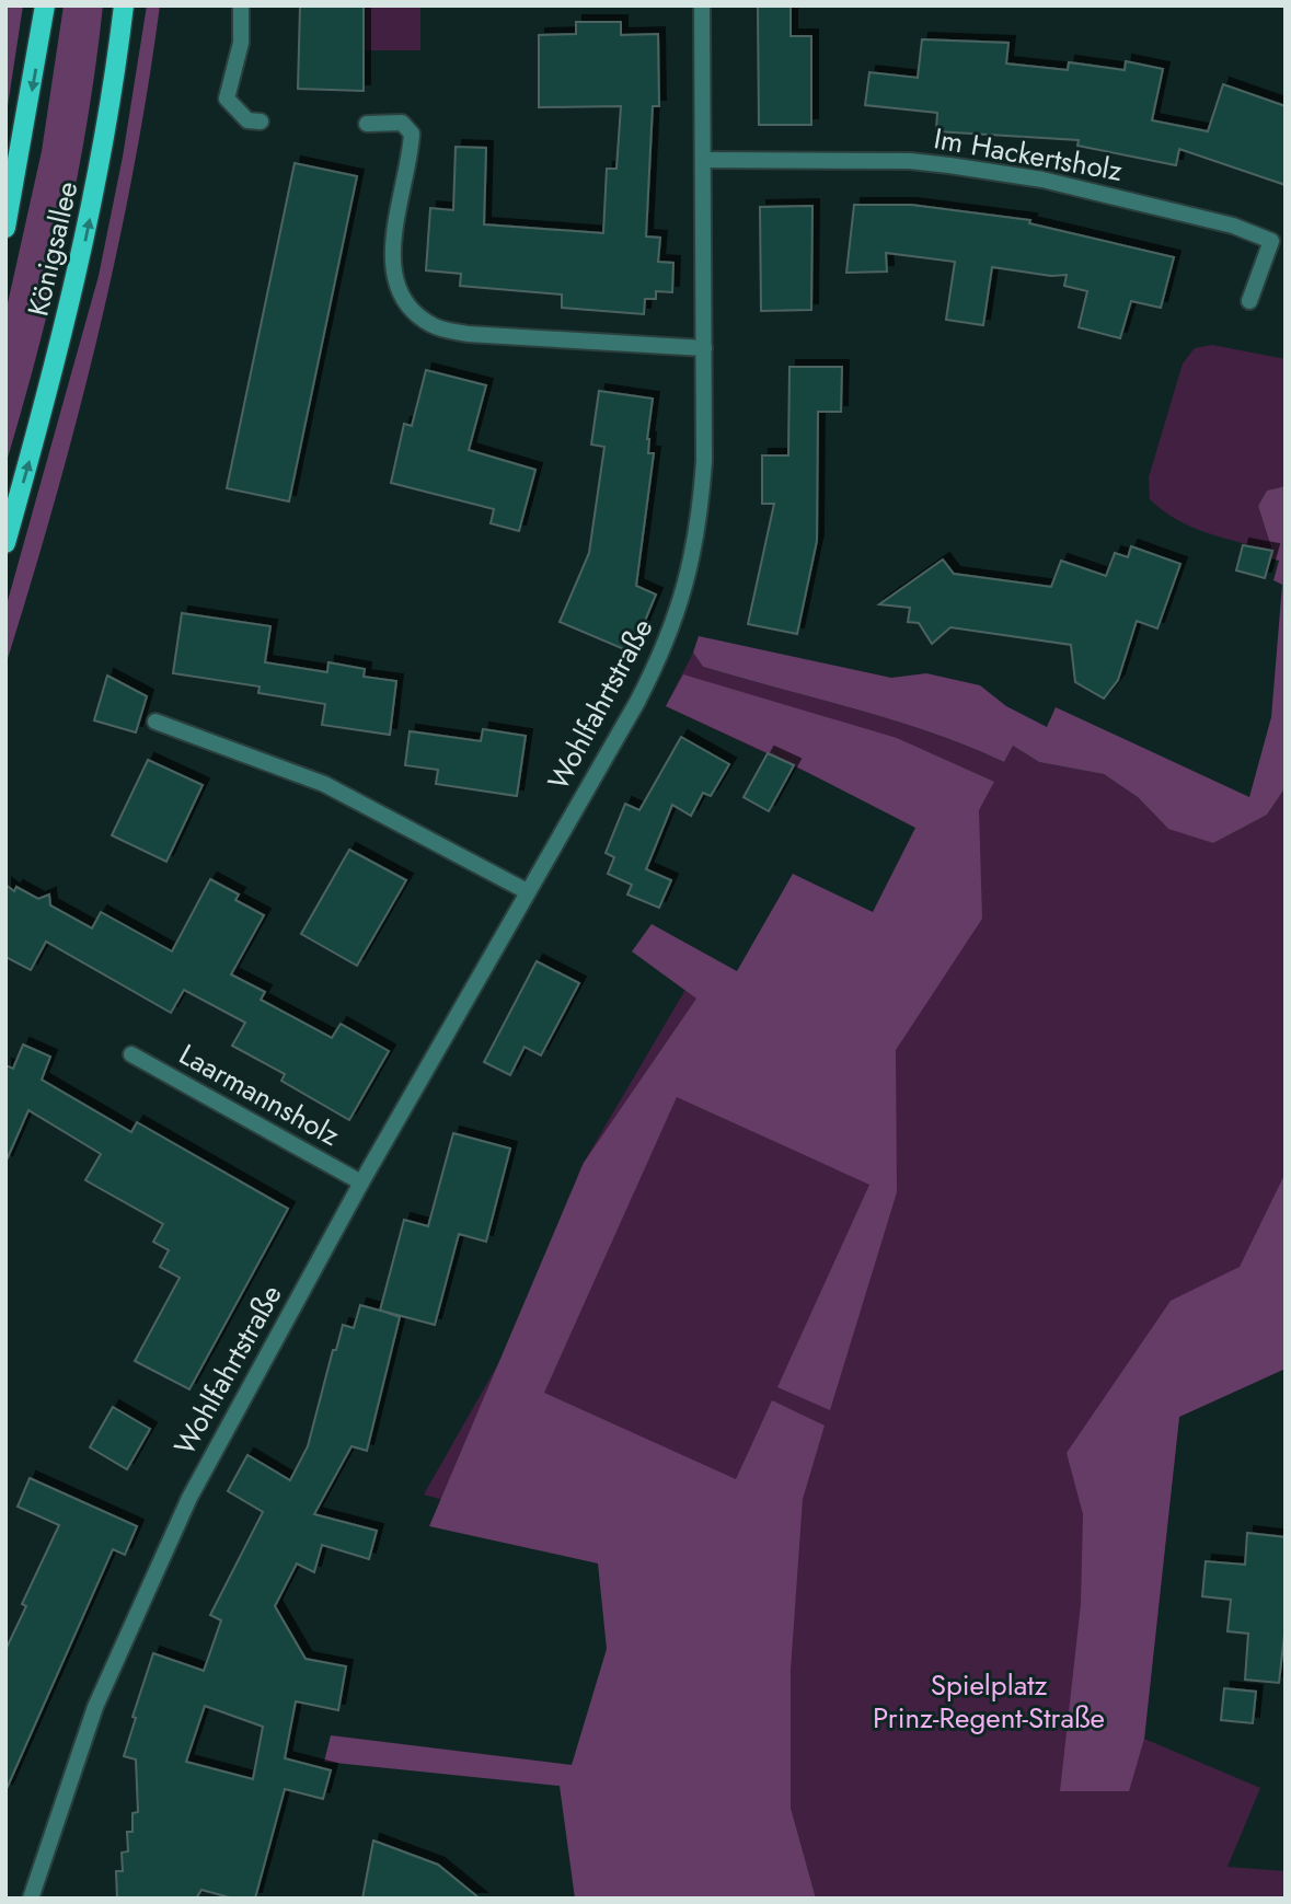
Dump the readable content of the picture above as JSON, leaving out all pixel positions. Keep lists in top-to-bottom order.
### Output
{
  "streets": {
    "main road": ["Königsallee"],
    "street": ["Im Hackertsholz", "Wohlfahrtstraße", "Laarmannsholz"]
  },
  "crossings": [
    ["Im Hackertsholz", "Wohlfahrtstraße"],
    ["Wohlfahrtstraße", "Laarmannsholz"]
  ],
  "parks": ["Spielplatz Prinz-Regent-Straße"]
}
